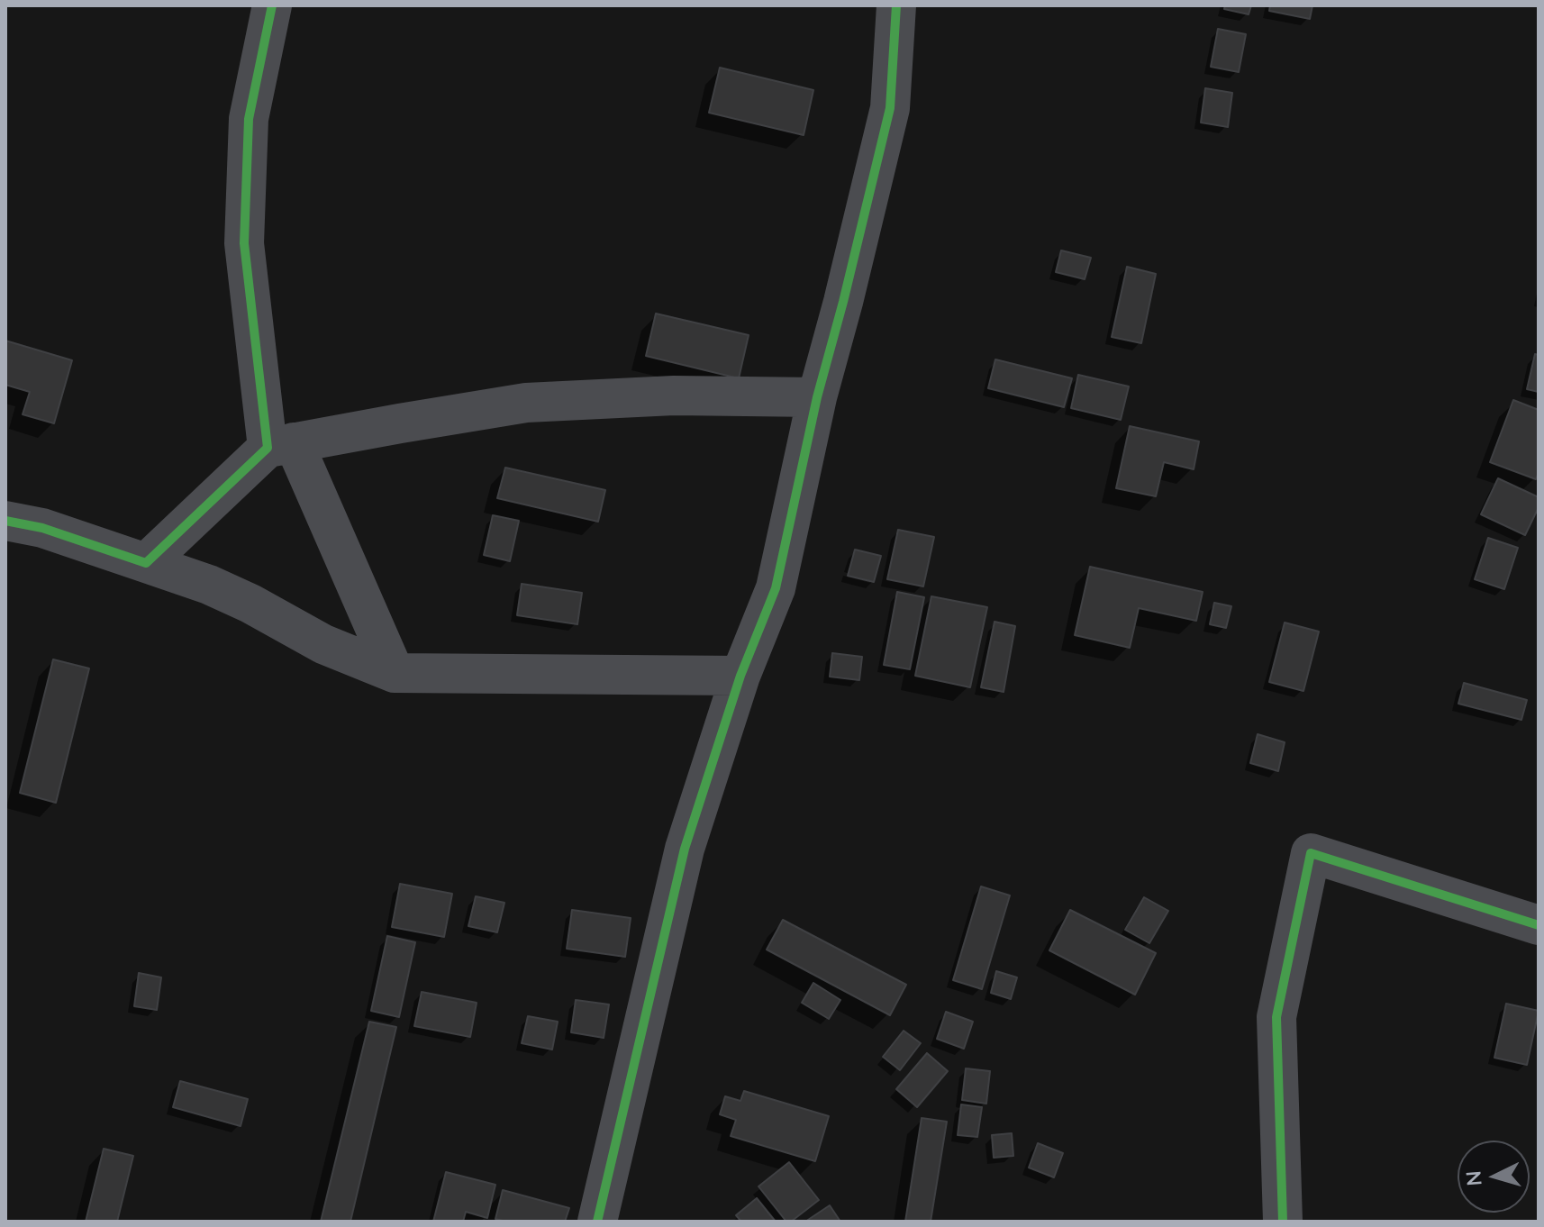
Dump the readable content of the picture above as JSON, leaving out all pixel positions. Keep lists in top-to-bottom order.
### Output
{
  "north": "left"
}
